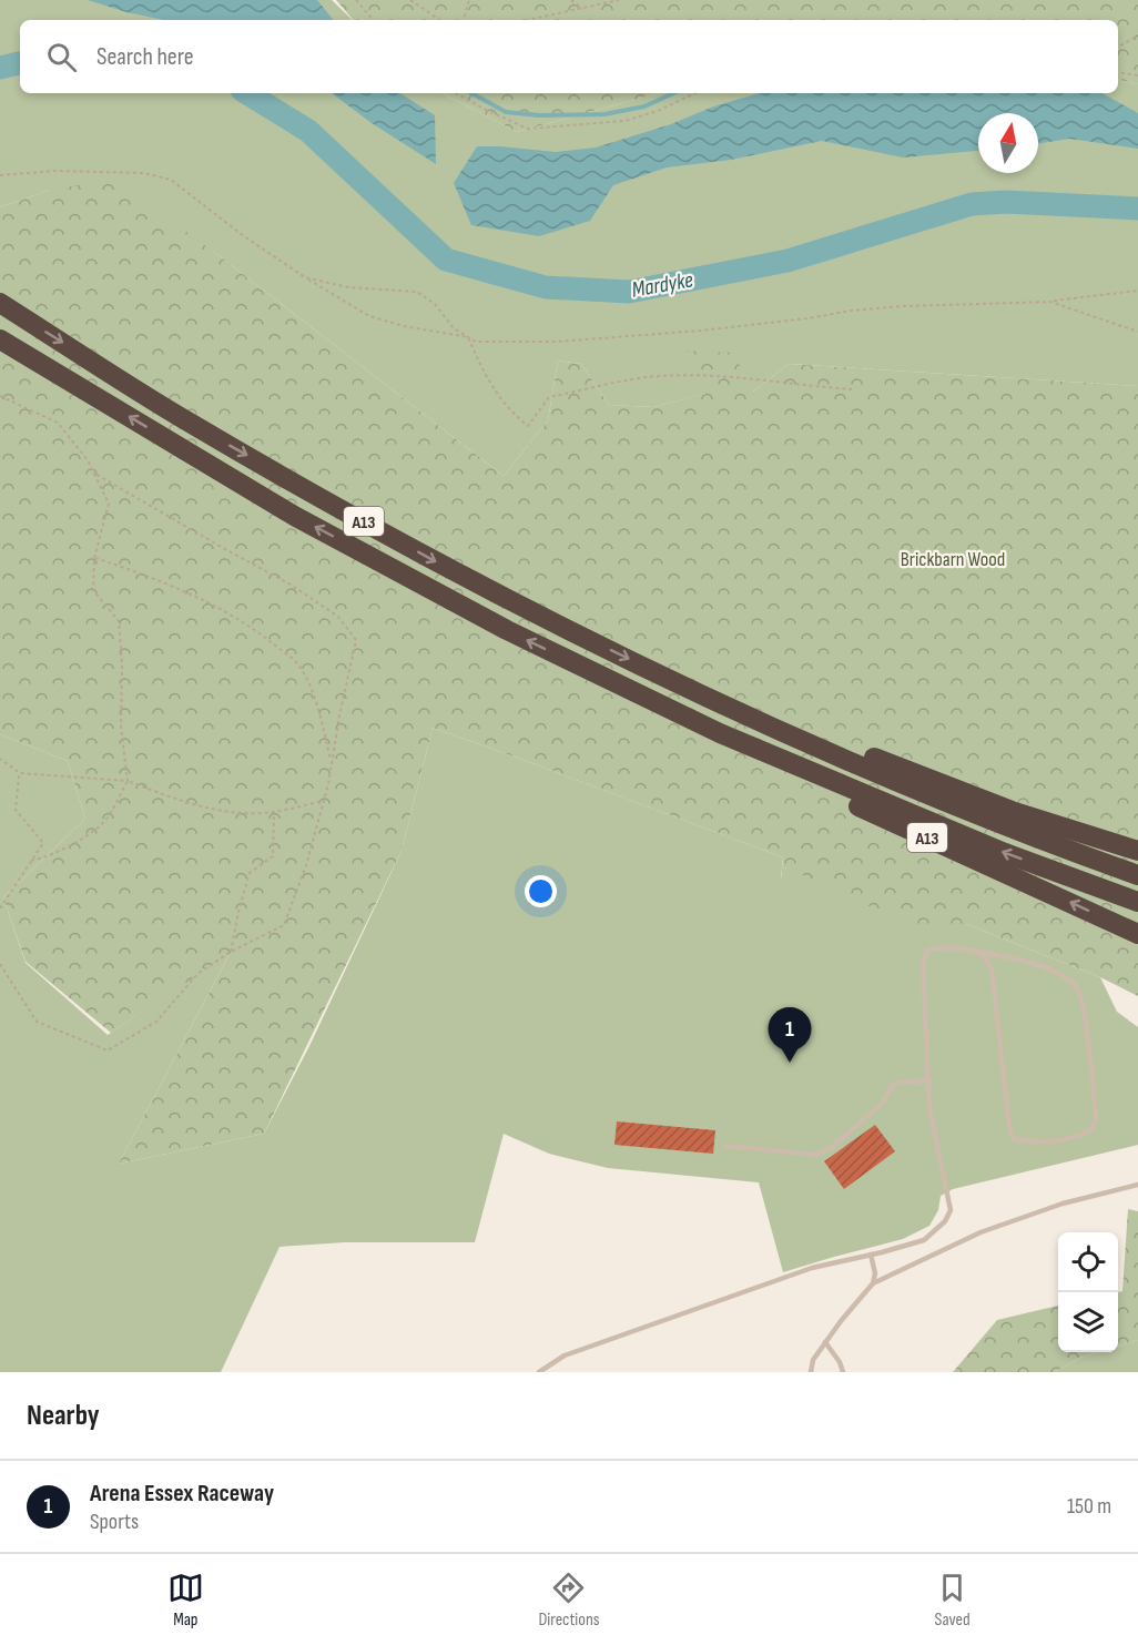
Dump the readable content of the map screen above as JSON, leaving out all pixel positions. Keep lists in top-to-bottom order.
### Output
{
  "streets": {
    "highway": ["A13"]
  },
  "water": ["Mardyke"],
  "parks": ["Brickbarn Wood"],
  "north": "top",
  "page": {
    "search": "Search here",
    "pins": "1",
    "heading": "Nearby",
    "list": [
      {
        "mark": "1",
        "name": "Arena Essex Raceway",
        "note": "Sports",
        "value": "150 m"
      }
    ],
    "nav": ["Map", "Directions", "Saved"]
  }
}
